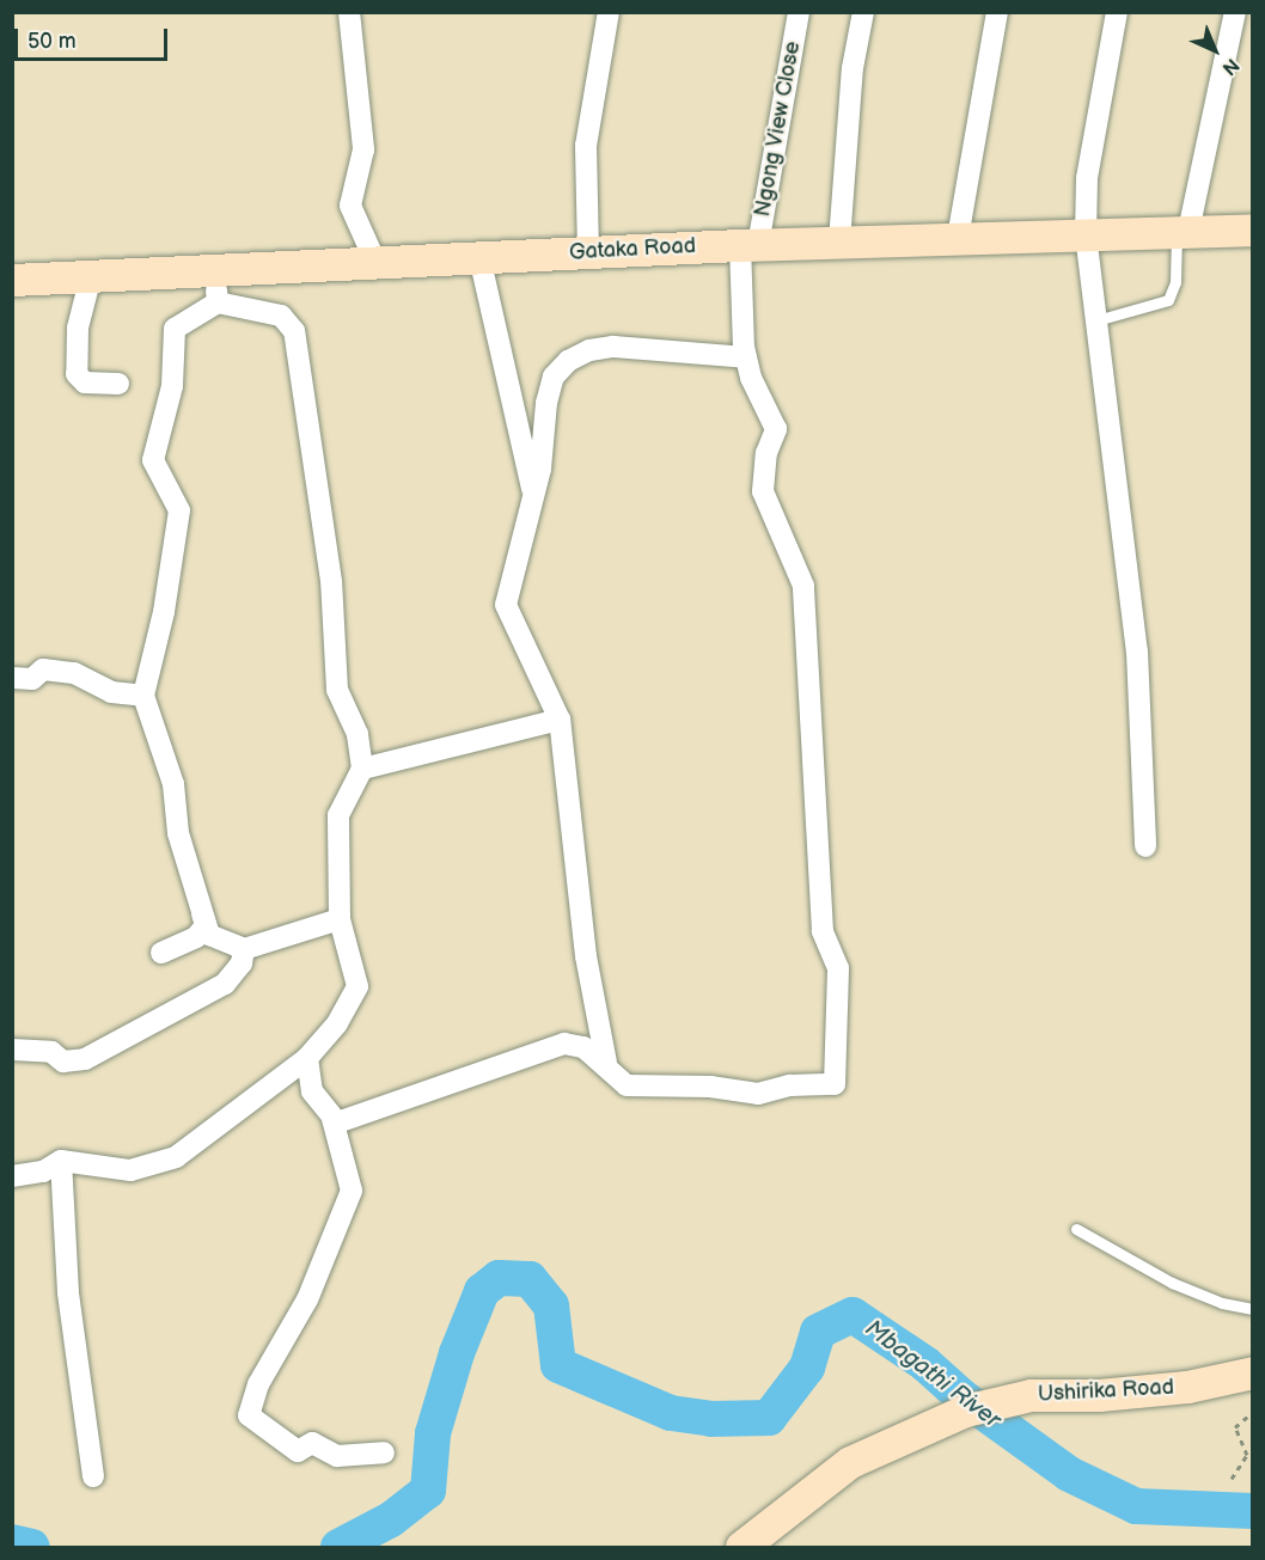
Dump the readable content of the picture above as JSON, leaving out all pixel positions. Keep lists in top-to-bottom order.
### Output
{
  "streets": {
    "street": ["Ngong View Close", "Gataka Road", "Ushirika Road"]
  },
  "crossings": [
    ["Ngong View Close", "Gataka Road"]
  ],
  "water": ["Mbagathi River"],
  "scale_bar": "50 m",
  "north": "bottom right"
}
